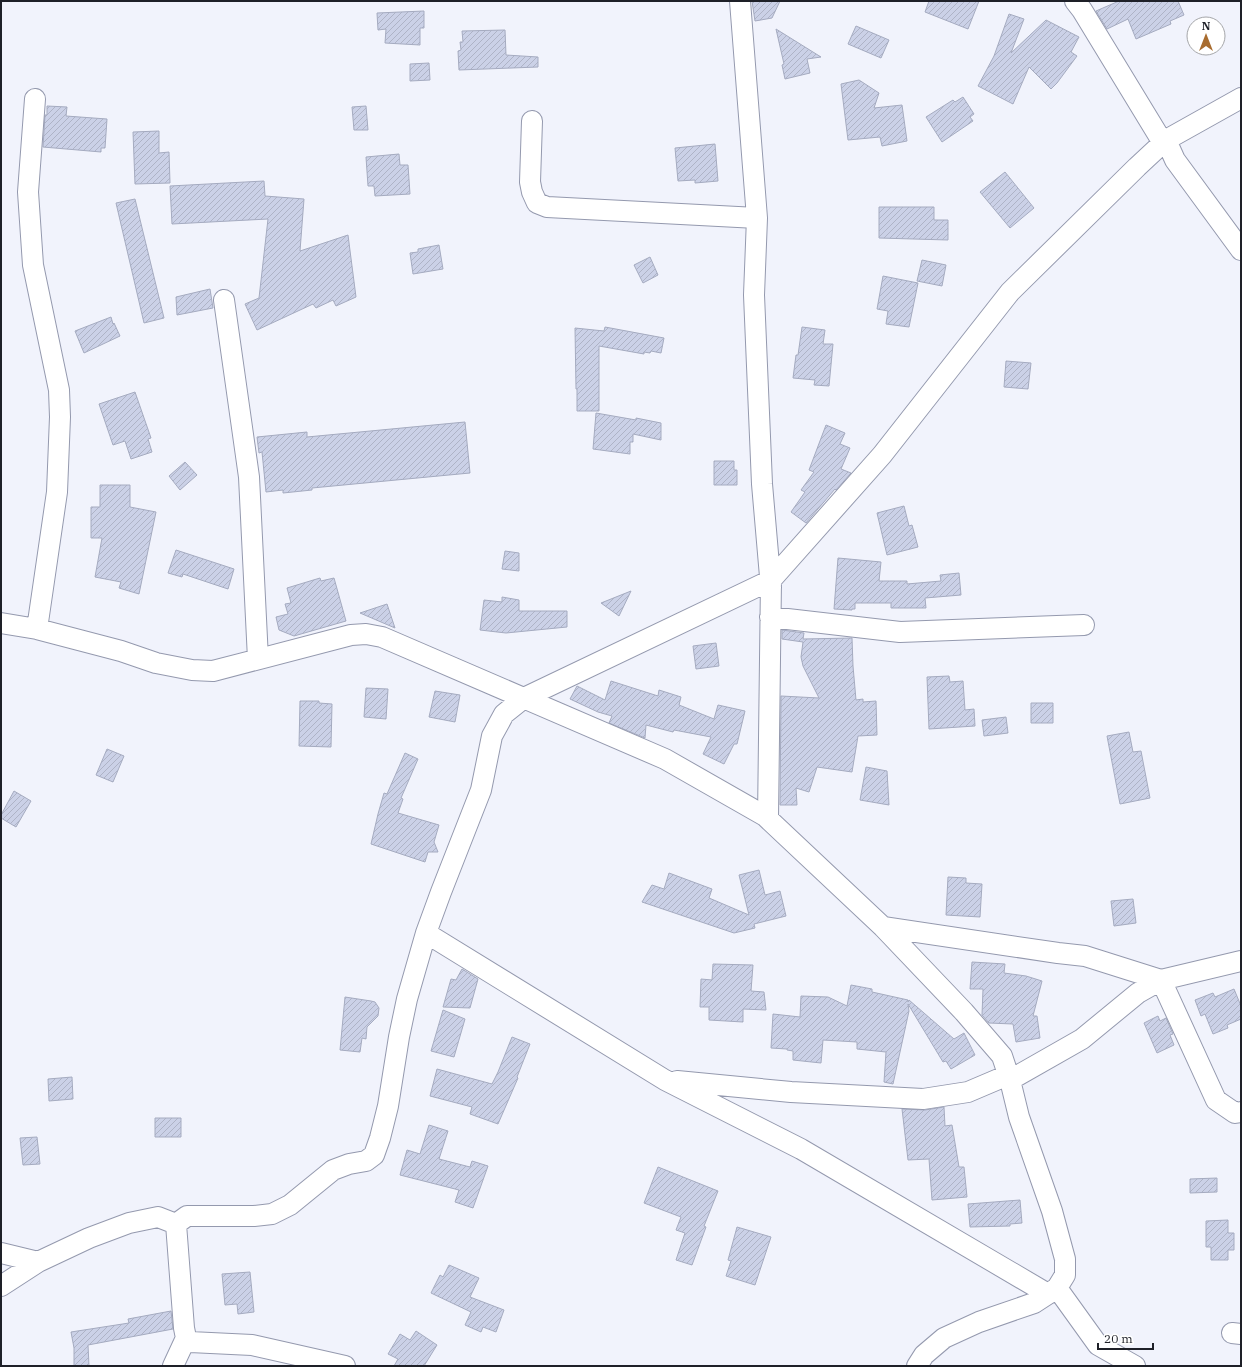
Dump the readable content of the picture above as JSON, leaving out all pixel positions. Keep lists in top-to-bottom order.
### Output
{
  "scale_bar": "20 m",
  "north": "top"
}
